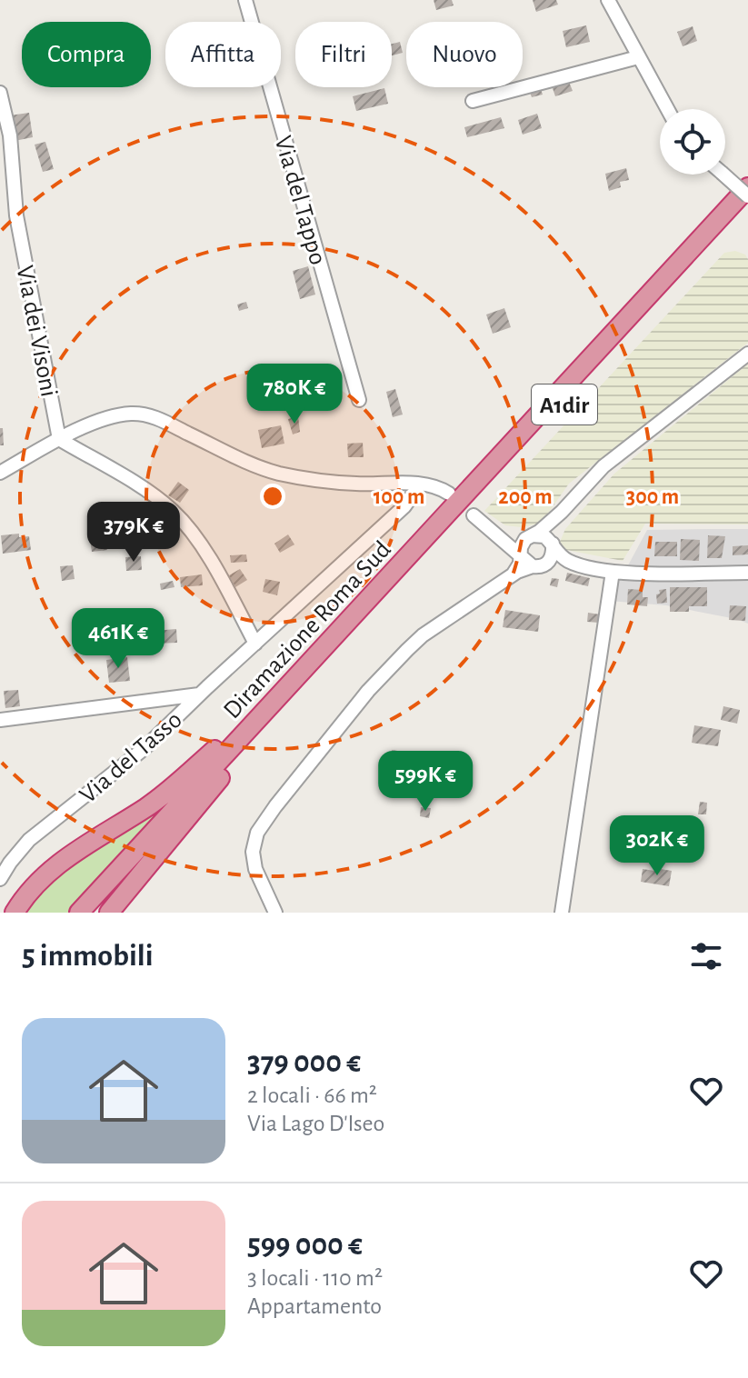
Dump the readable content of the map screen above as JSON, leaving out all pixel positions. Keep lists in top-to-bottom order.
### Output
{
  "streets": {
    "highway": ["A1dir", "Diramazione Roma Sud"],
    "street": ["Via del Tappo", "Via dei Visoni", "Via del Tasso"]
  },
  "crossings": [
    ["A1dir", "Diramazione Roma Sud"]
  ],
  "page": {
    "chip": [
      "Compra",
      "Affitta",
      "Filtri",
      "Nuovo"
    ],
    "price": [
      "780K €",
      "379K €",
      "461K €",
      "599K €",
      "302K €"
    ],
    "heading": "5 immobili",
    "list": [
      {
        "name": "379 000 €",
        "note": "2 locali · 66 m² · Via Lago D'Iseo"
      },
      {
        "name": "599 000 €",
        "note": "3 locali · 110 m² · Appartamento"
      }
    ]
  },
  "rings": ["100 m", "200 m", "300 m"]
}
